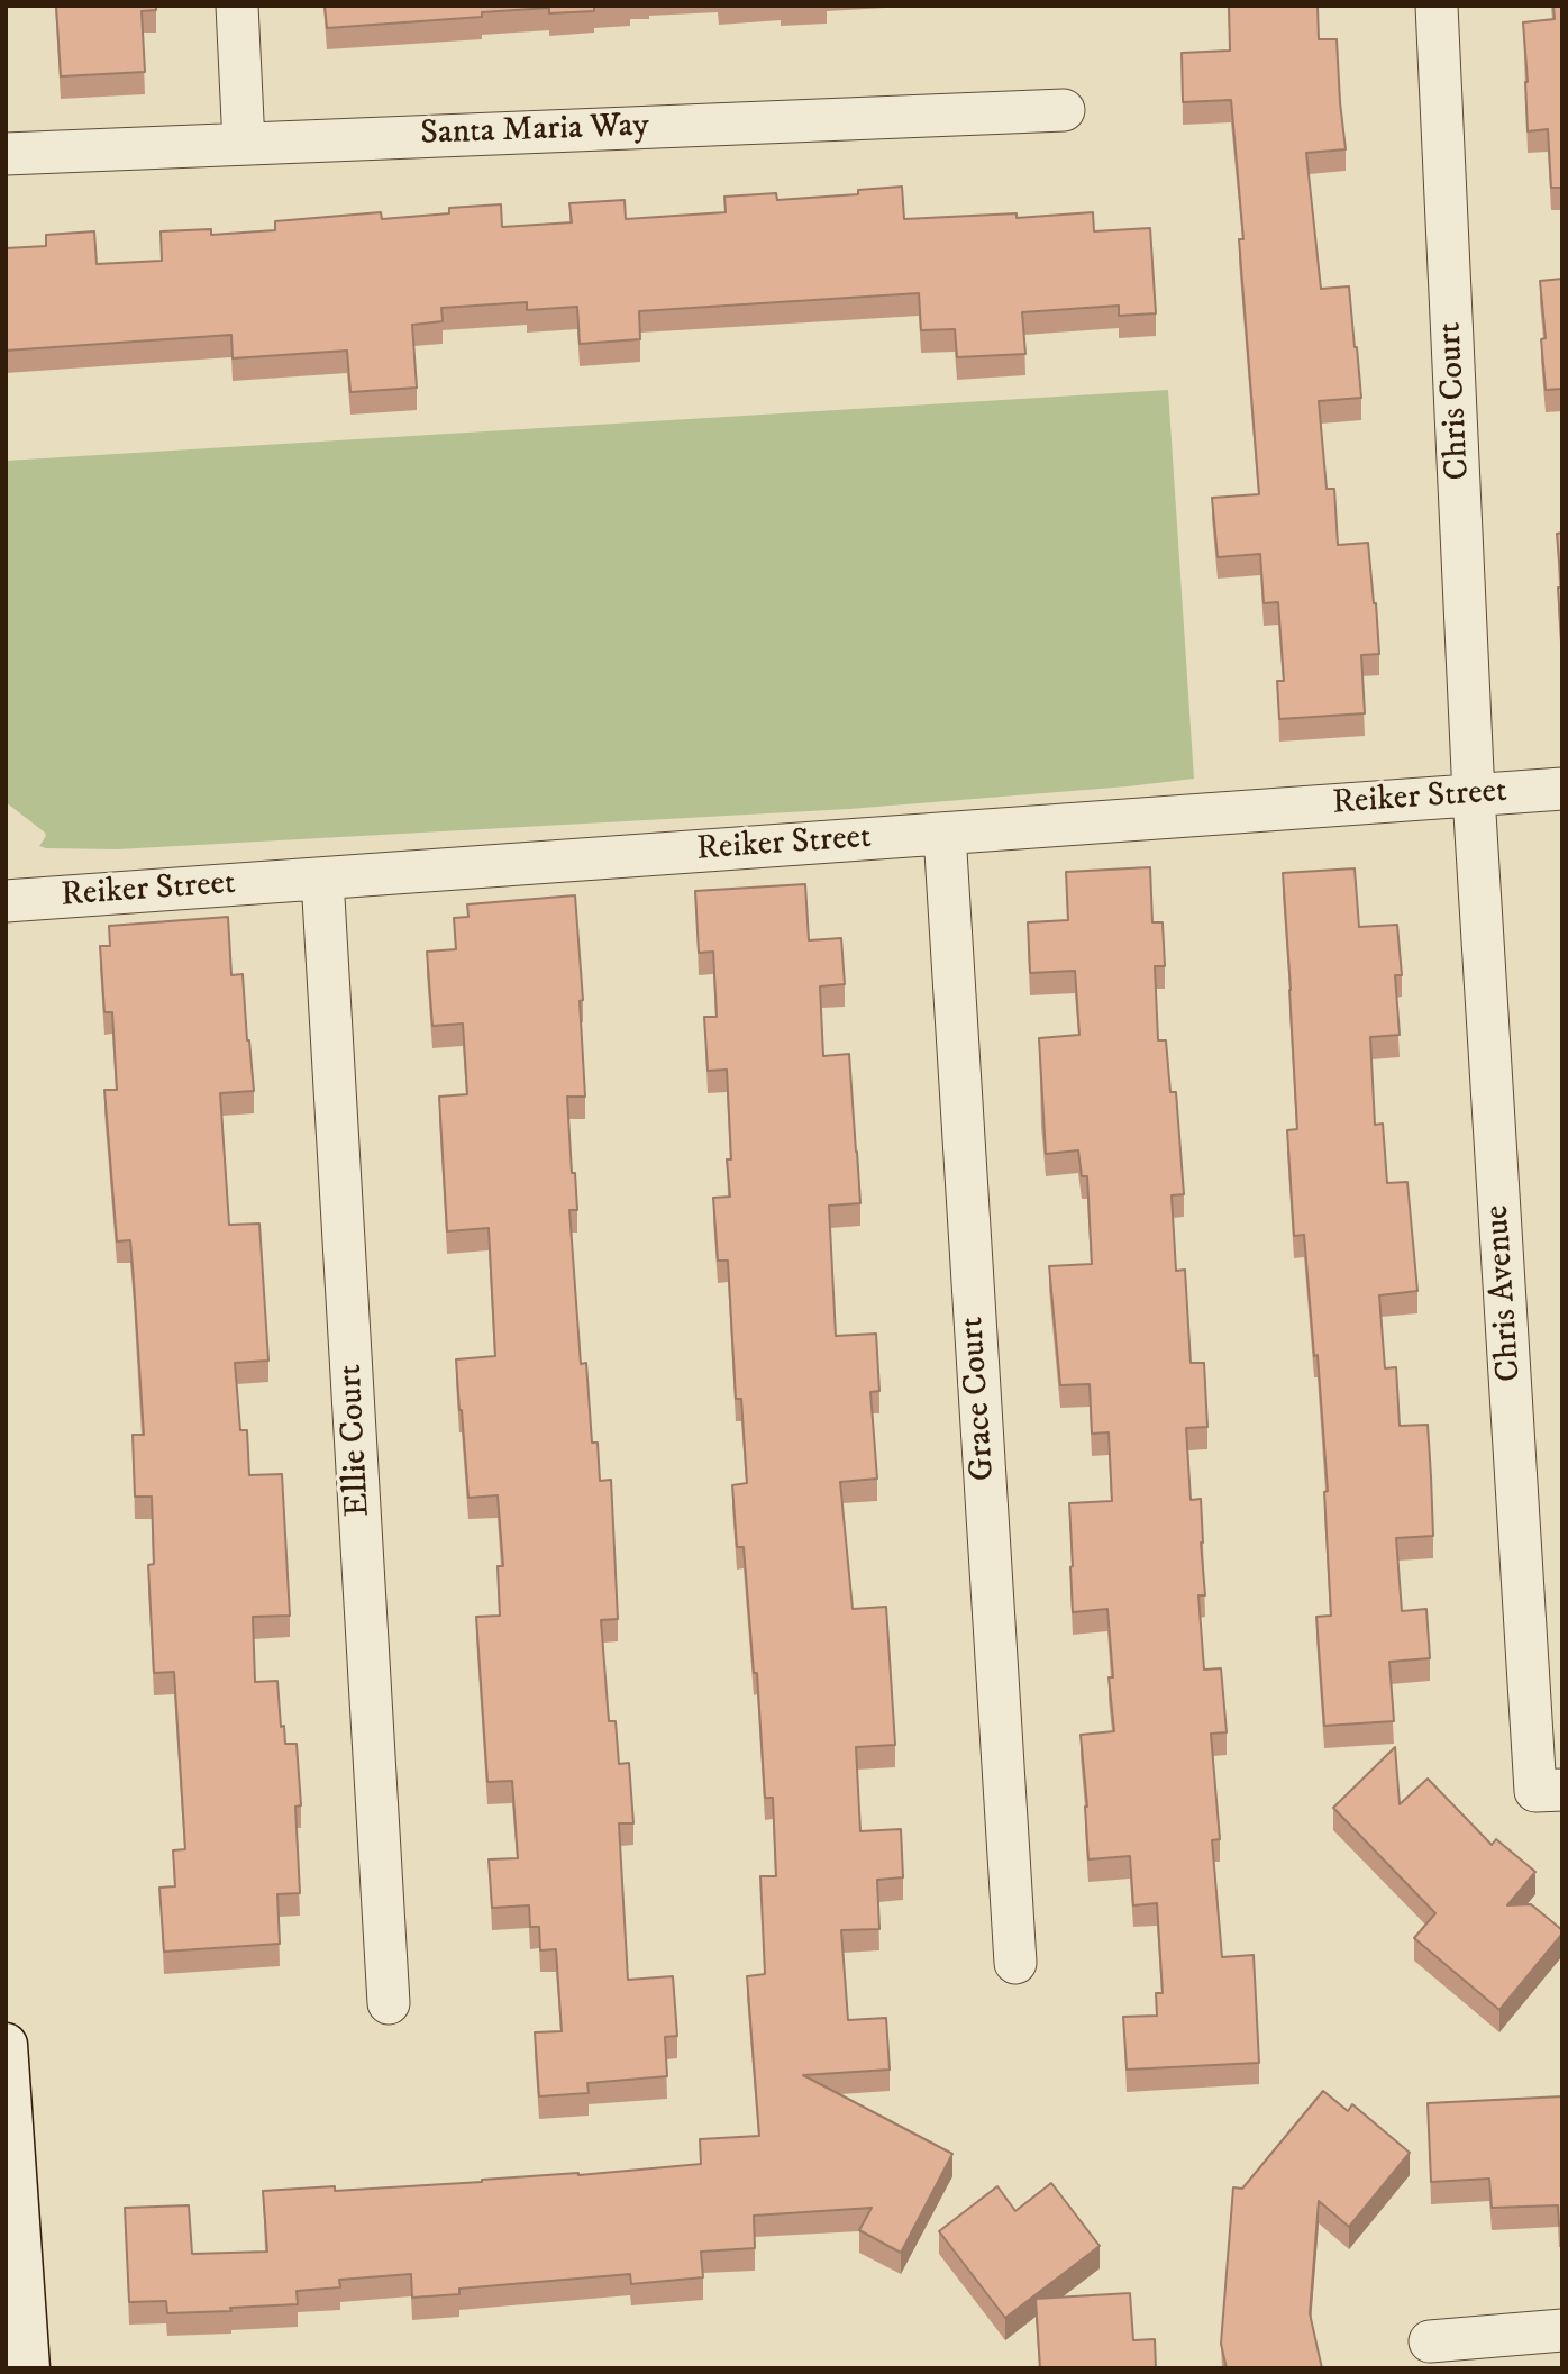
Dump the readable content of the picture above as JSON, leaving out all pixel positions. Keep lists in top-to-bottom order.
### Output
{
  "streets": {
    "street": [
      "Santa Maria Way",
      "Chris Court",
      "Reiker Street",
      "Chris Avenue",
      "Grace Court",
      "Ellie Court"
    ]
  },
  "crossings": [
    ["Chris Court", "Reiker Street"],
    ["Chris Court", "Chris Avenue"],
    ["Reiker Street", "Chris Avenue"],
    ["Reiker Street", "Grace Court"],
    ["Reiker Street", "Ellie Court"]
  ]
}
